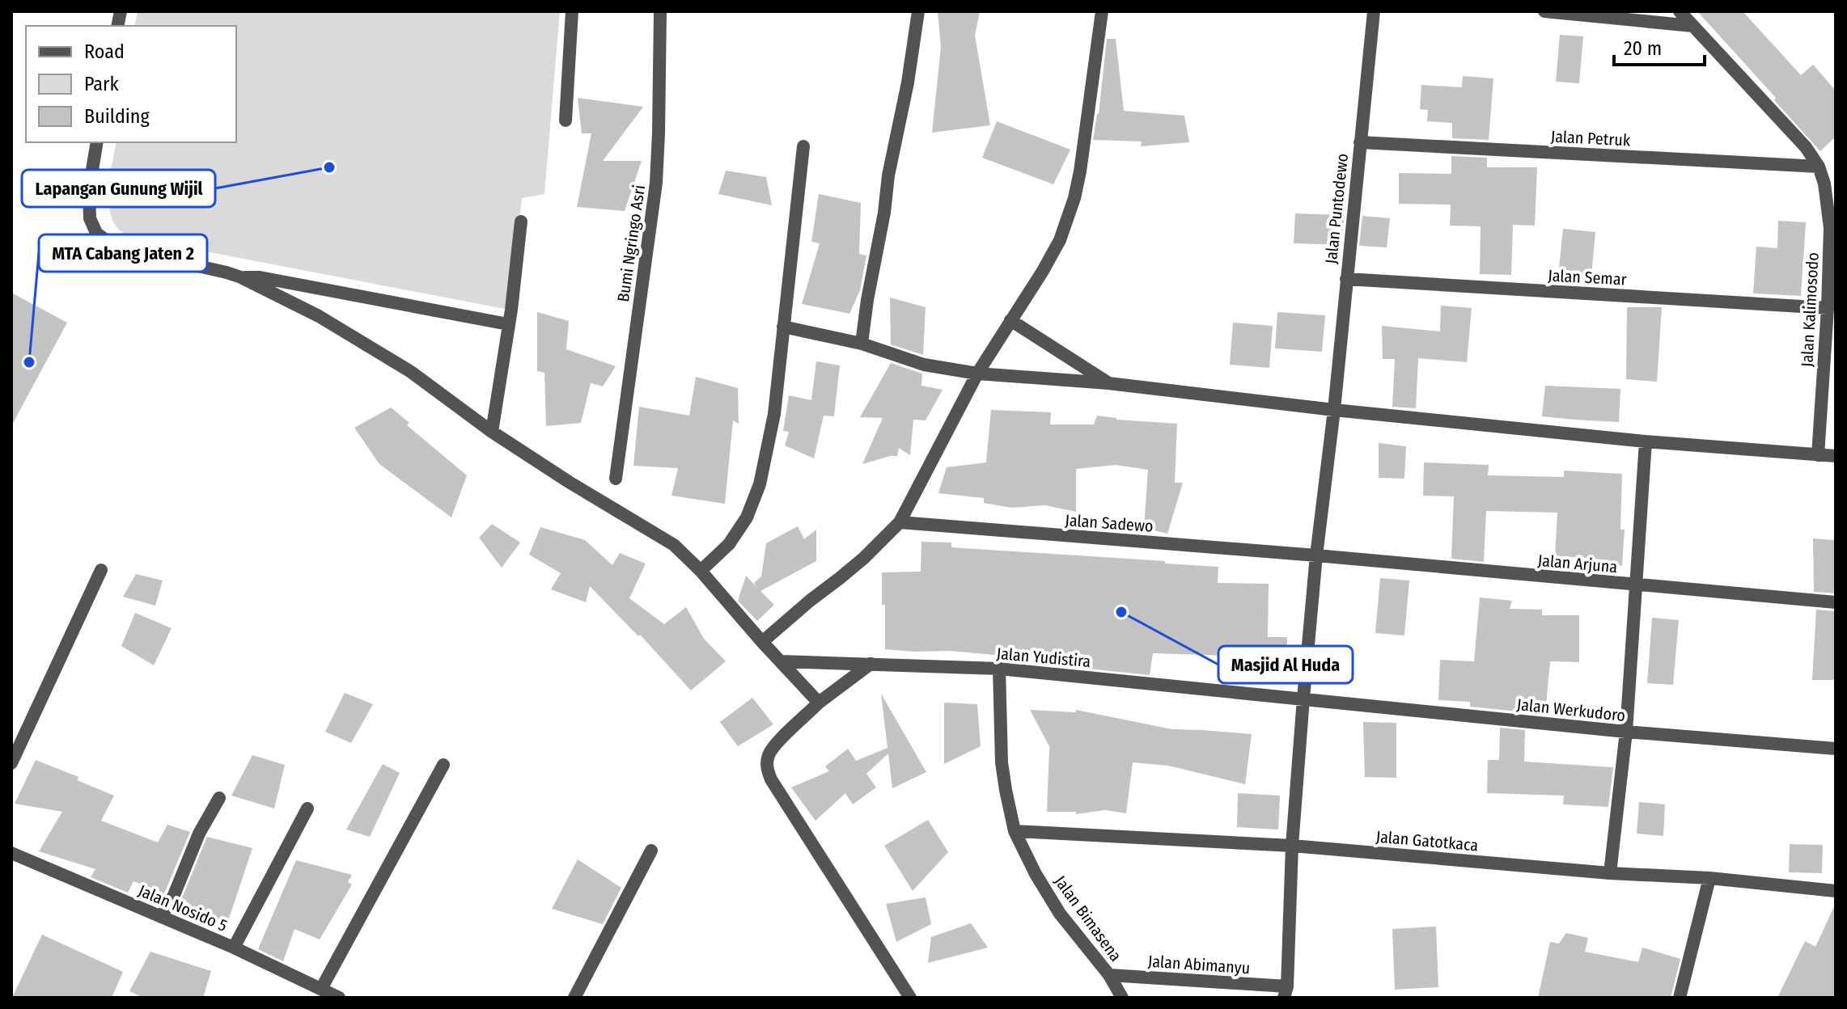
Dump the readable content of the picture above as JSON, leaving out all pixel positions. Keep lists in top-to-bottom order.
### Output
{
  "streets": {
    "street": [
      "Jalan Petruk",
      "Jalan Puntodewo",
      "Bumi Ngringo Asri",
      "Jalan Semar",
      "Jalan Kalimosodo",
      "Jalan Sadewo",
      "Jalan Arjuna",
      "Jalan Yudistira",
      "Jalan Werkudoro",
      "Jalan Gatotkaca",
      "Jalan Nosido 5",
      "Jalan Bimasena",
      "Jalan Abimanyu"
    ]
  },
  "crossings": [
    ["Jalan Petruk", "Jalan Puntodewo"],
    ["Jalan Petruk", "Jalan Kalimosodo"],
    ["Jalan Puntodewo", "Jalan Semar"],
    ["Jalan Puntodewo", "Jalan Sadewo"],
    ["Jalan Puntodewo", "Jalan Arjuna"],
    ["Jalan Puntodewo", "Jalan Yudistira"],
    ["Jalan Puntodewo", "Jalan Werkudoro"],
    ["Jalan Puntodewo", "Jalan Gatotkaca"],
    ["Jalan Puntodewo", "Jalan Abimanyu"],
    ["Jalan Semar", "Jalan Kalimosodo"],
    ["Jalan Sadewo", "Jalan Arjuna"],
    ["Jalan Yudistira", "Jalan Werkudoro"],
    ["Jalan Yudistira", "Jalan Bimasena"],
    ["Jalan Gatotkaca", "Jalan Bimasena"],
    ["Jalan Bimasena", "Jalan Abimanyu"]
  ],
  "places": ["Lapangan Gunung Wijil", "MTA Cabang Jaten 2", "Masjid Al Huda"],
  "legend": ["Road", "Park", "Building"],
  "scale_bar": "20 m"
}
